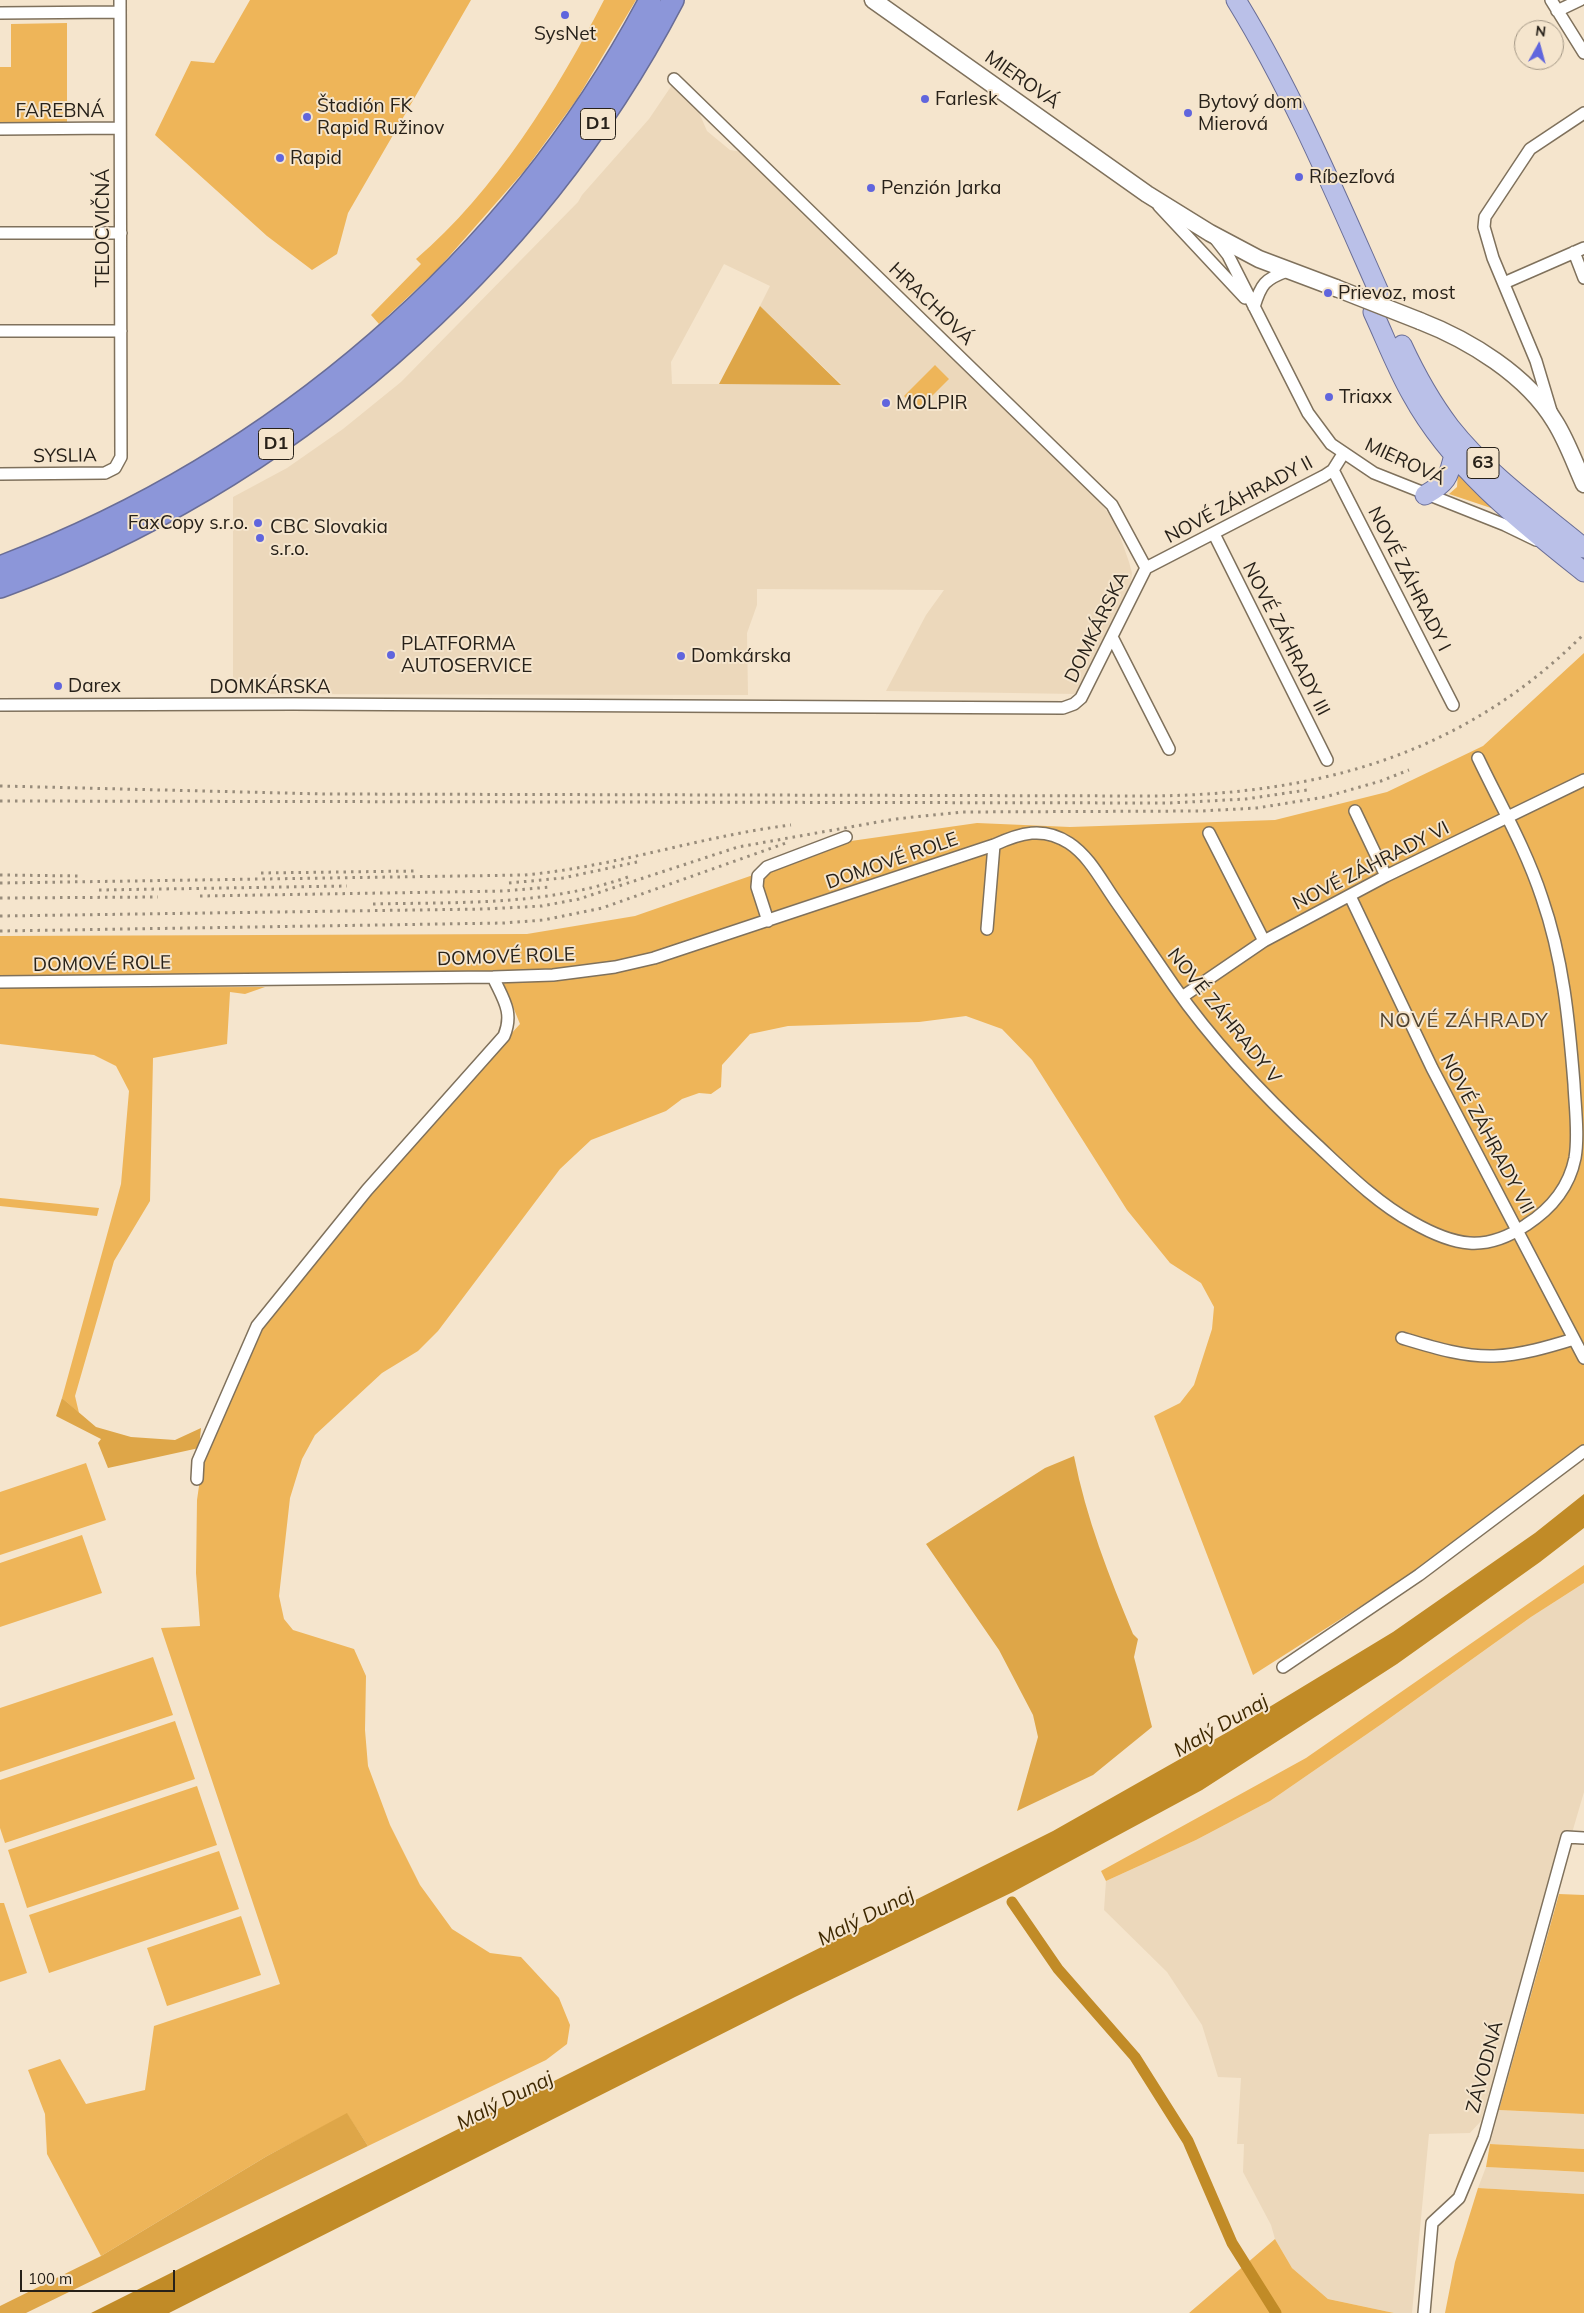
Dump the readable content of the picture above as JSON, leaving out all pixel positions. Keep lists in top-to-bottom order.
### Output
{
  "streets": {
    "highway": ["D1"],
    "main road": ["63"],
    "street": [
      "MIEROVÁ",
      "FAREBNÁ",
      "TELOCVIČNÁ",
      "HRACHOVÁ",
      "SYSLIA",
      "NOVÉ ZÁHRADY II",
      "NOVÉ ZÁHRADY I",
      "DOMKÁRSKA",
      "NOVÉ ZÁHRADY III",
      "DOMOVÉ ROLE",
      "NOVÉ ZÁHRADY VI",
      "NOVÉ ZÁHRADY V",
      "NOVÉ ZÁHRADY VII",
      "ZÁVODNÁ"
    ]
  },
  "crossings": [
    ["MIEROVÁ", "63"],
    ["MIEROVÁ", "NOVÉ ZÁHRADY II"],
    ["FAREBNÁ", "TELOCVIČNÁ"],
    ["TELOCVIČNÁ", "SYSLIA"],
    ["HRACHOVÁ", "NOVÉ ZÁHRADY II"],
    ["HRACHOVÁ", "DOMKÁRSKA"],
    ["NOVÉ ZÁHRADY II", "NOVÉ ZÁHRADY I"],
    ["NOVÉ ZÁHRADY II", "DOMKÁRSKA"],
    ["NOVÉ ZÁHRADY II", "NOVÉ ZÁHRADY III"],
    ["DOMOVÉ ROLE", "NOVÉ ZÁHRADY V"],
    ["NOVÉ ZÁHRADY VI", "NOVÉ ZÁHRADY V"],
    ["NOVÉ ZÁHRADY VI", "NOVÉ ZÁHRADY VII"],
    ["NOVÉ ZÁHRADY V", "NOVÉ ZÁHRADY VII"]
  ],
  "districts": ["NOVÉ ZÁHRADY"],
  "water": ["Malý Dunaj"],
  "places": [
    "SysNet",
    "Farlesk",
    "Bytový dom Mierová",
    "Štadión FK Rapid Ružinov",
    "Rapid",
    "Ríbezľová",
    "Penzión Jarka",
    "Prievoz, most",
    "Triaxx",
    "MOLPIR",
    "FaxCopy s.r.o.",
    "CBC Slovakia s.r.o.",
    "PLATFORMA AUTOSERVICE",
    "Domkárska",
    "Darex"
  ],
  "scale_bar": "100 m",
  "north": "top"
}
